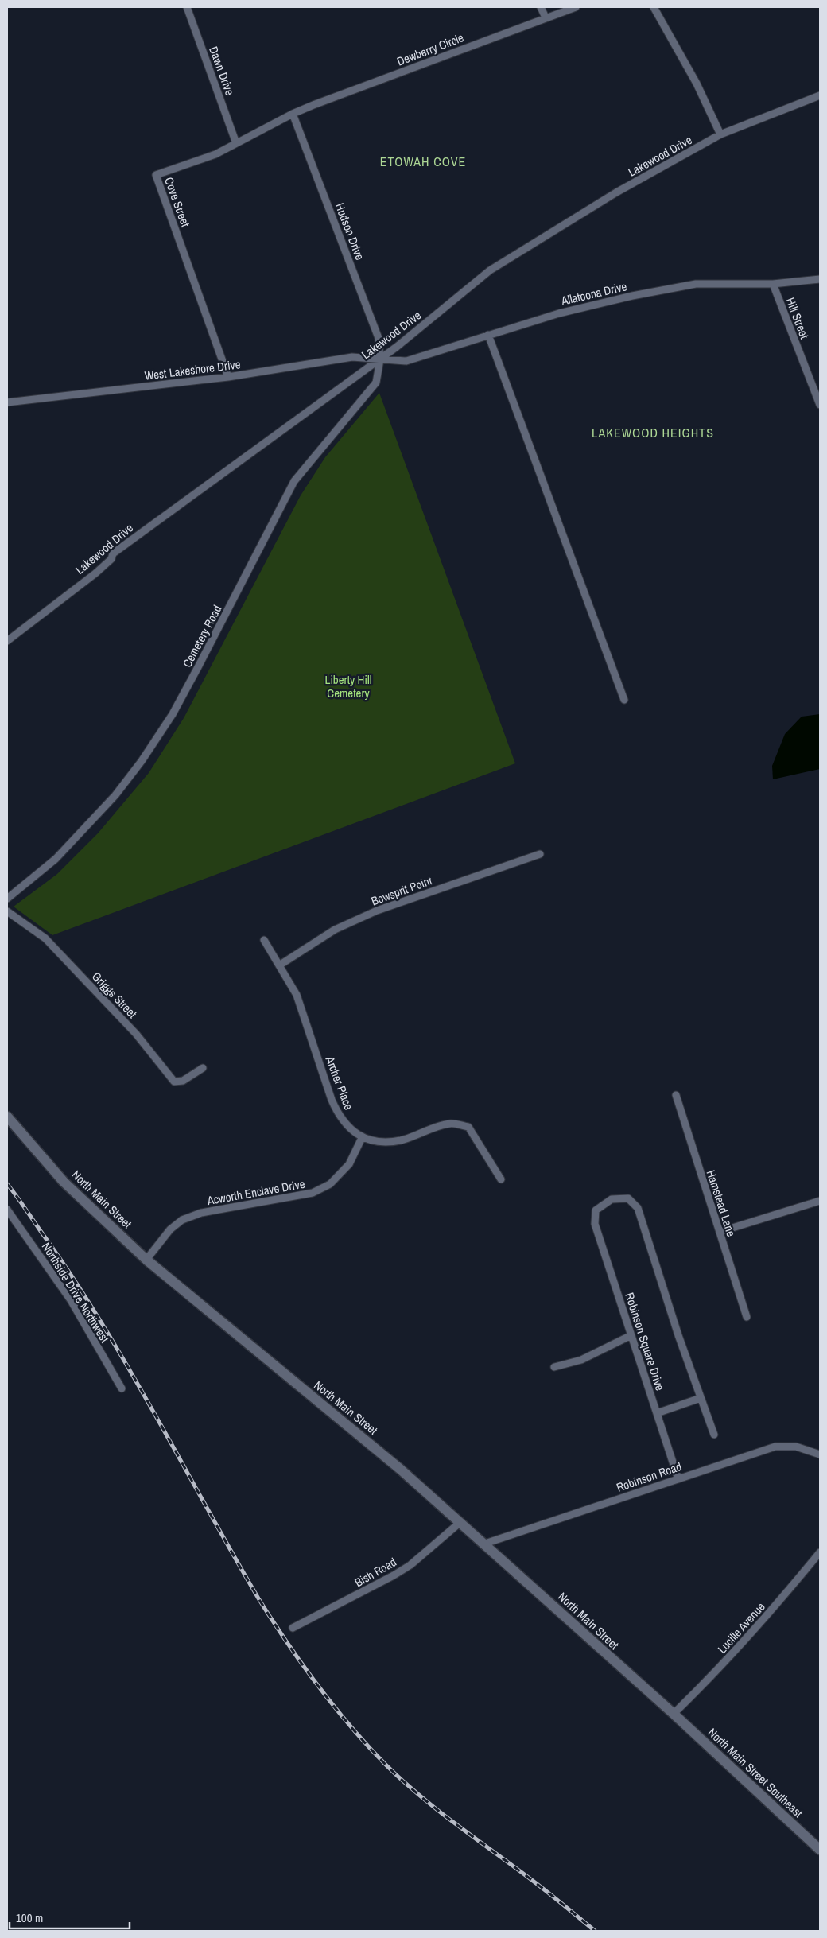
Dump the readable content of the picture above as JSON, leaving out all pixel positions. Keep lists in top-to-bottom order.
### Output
{
  "streets": {
    "main road": ["North Main Street", "North Main Street Southeast"],
    "street": [
      "Dewberry Circle",
      "Dawn Drive",
      "Lakewood Drive",
      "Cove Street",
      "Hudson Drive",
      "Allatoona Drive",
      "Hill Street",
      "West Lakeshore Drive",
      "Cemetery Road",
      "Bowsprit Point",
      "Griggs Street",
      "Archer Place",
      "Acworth Enclave Drive",
      "Hamstead Lane",
      "Northside Drive Northwest",
      "Robinson Square Drive",
      "Robinson Road",
      "Bish Road",
      "Lucille Avenue"
    ]
  },
  "crossings": [
    ["Dewberry Circle", "Cove Street"],
    ["Dewberry Circle", "Hudson Drive"],
    ["Dawn Drive", "Cove Street"],
    ["Lakewood Drive", "Hudson Drive"],
    ["Lakewood Drive", "Allatoona Drive"],
    ["Lakewood Drive", "West Lakeshore Drive"],
    ["Lakewood Drive", "Cemetery Road"],
    ["Cove Street", "Hudson Drive"],
    ["Cove Street", "West Lakeshore Drive"],
    ["Hudson Drive", "Allatoona Drive"],
    ["Hudson Drive", "West Lakeshore Drive"],
    ["Hudson Drive", "Cemetery Road"],
    ["Allatoona Drive", "Hill Street"],
    ["Allatoona Drive", "West Lakeshore Drive"],
    ["Allatoona Drive", "Cemetery Road"],
    ["West Lakeshore Drive", "Cemetery Road"],
    ["Bowsprit Point", "Archer Place"],
    ["Archer Place", "Acworth Enclave Drive"],
    ["Acworth Enclave Drive", "North Main Street"],
    ["North Main Street", "Robinson Road"],
    ["North Main Street", "Bish Road"],
    ["North Main Street", "Lucille Avenue"],
    ["North Main Street", "North Main Street Southeast"],
    ["Robinson Square Drive", "Robinson Road"],
    ["Lucille Avenue", "North Main Street Southeast"]
  ],
  "districts": ["ETOWAH COVE", "LAKEWOOD HEIGHTS"],
  "parks": ["Liberty Hill Cemetery"],
  "scale_bar": "100 m"
}
